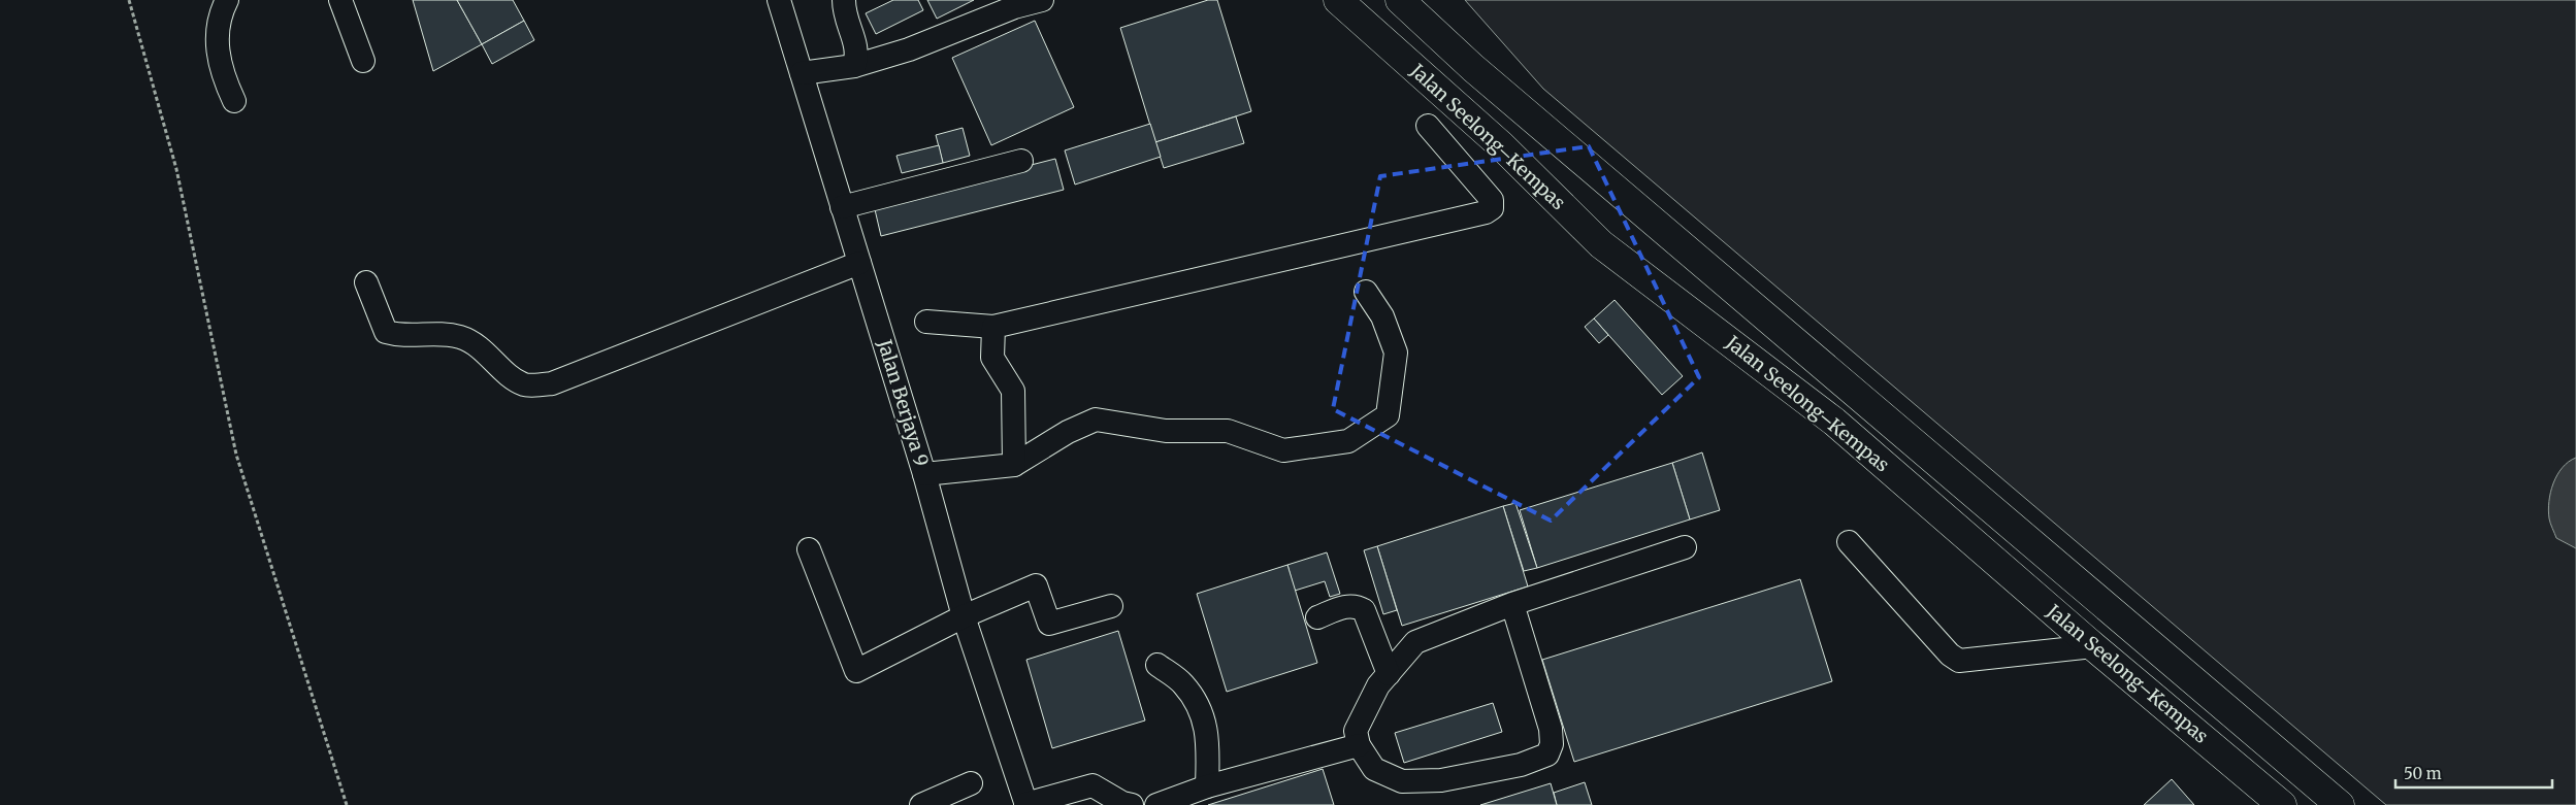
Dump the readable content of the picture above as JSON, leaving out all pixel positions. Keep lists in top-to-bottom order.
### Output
{
  "streets": {
    "main road": ["Jalan Seelong–Kempas"],
    "street": ["Jalan Berjaya 9"]
  },
  "scale_bar": "50 m"
}
